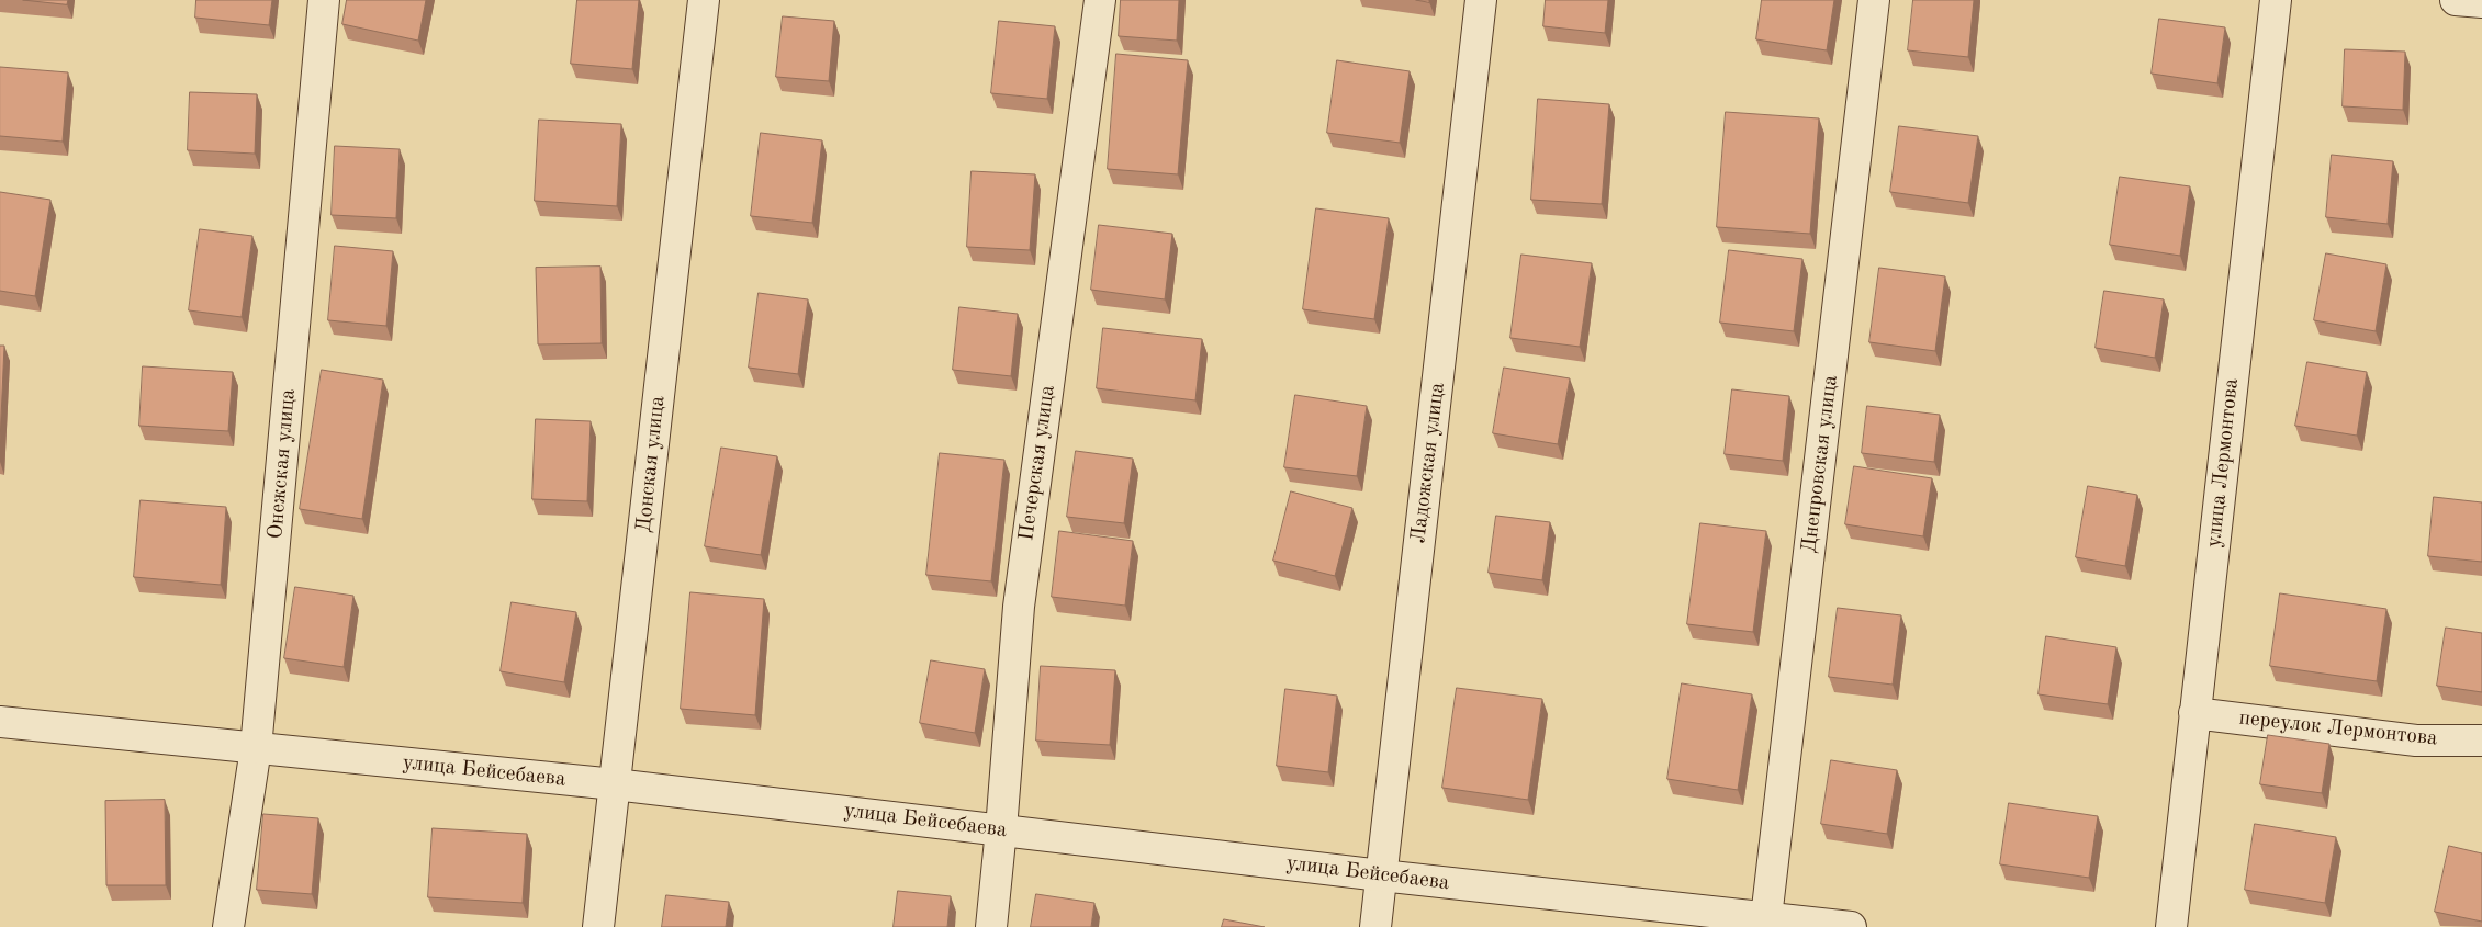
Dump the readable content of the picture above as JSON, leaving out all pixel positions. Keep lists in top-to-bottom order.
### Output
{
  "streets": {
    "street": [
      "Печерская улица",
      "Ладожская улица",
      "улица Лермонтова",
      "Онежская улица",
      "Донская улица",
      "Днепровская улица",
      "переулок Лермонтова",
      "улица Бейсебаева"
    ]
  },
  "crossings": [
    ["Печерская улица", "улица Бейсебаева"],
    ["Ладожская улица", "улица Бейсебаева"],
    ["улица Лермонтова", "переулок Лермонтова"],
    ["Онежская улица", "улица Бейсебаева"],
    ["Донская улица", "улица Бейсебаева"],
    ["Днепровская улица", "улица Бейсебаева"]
  ]
}
